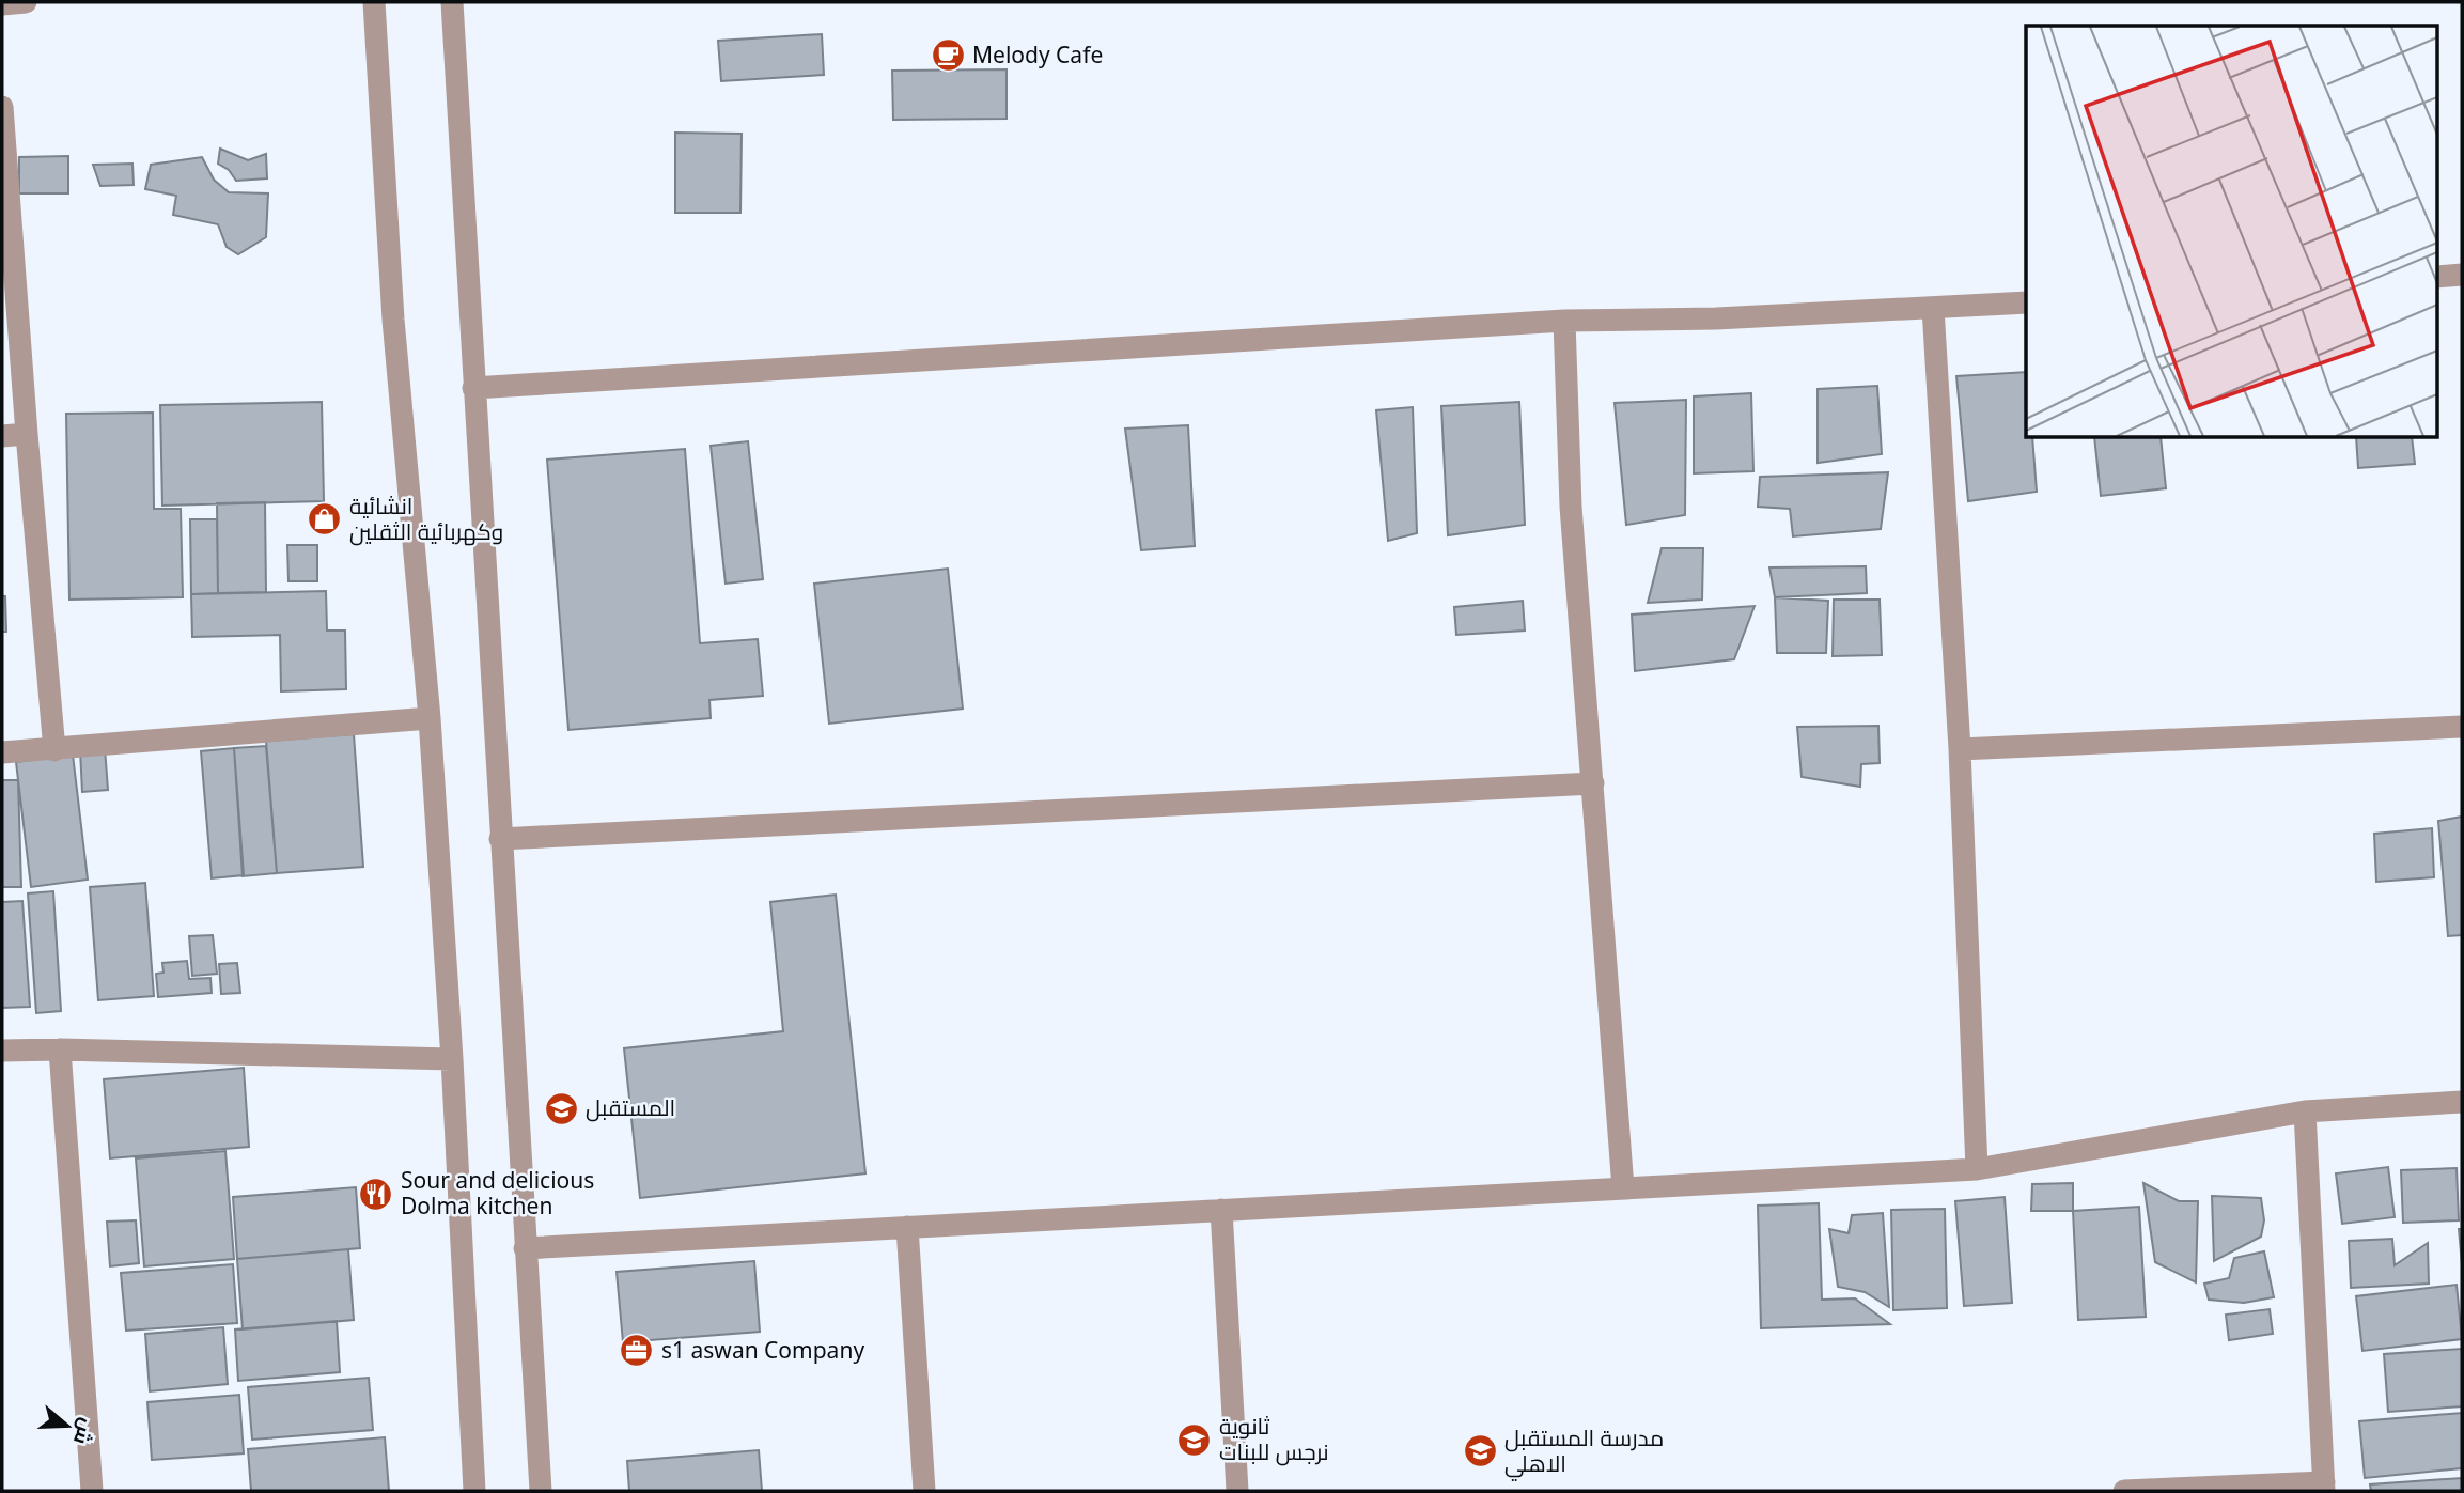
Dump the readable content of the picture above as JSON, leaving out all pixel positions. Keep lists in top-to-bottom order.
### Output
{
  "places": {
    "cafe": ["Melody Cafe"],
    "shop": ["انشائية وكهربائية الثقلين"],
    "school or university": ["المستقبل", "ثانوية نرجس للبنات", "مدرسة المستقبل الاهلي"],
    "restaurant": ["Sour and delicious Dolma kitchen"],
    "office": ["s1 aswan Company"]
  },
  "north": "right"
}
